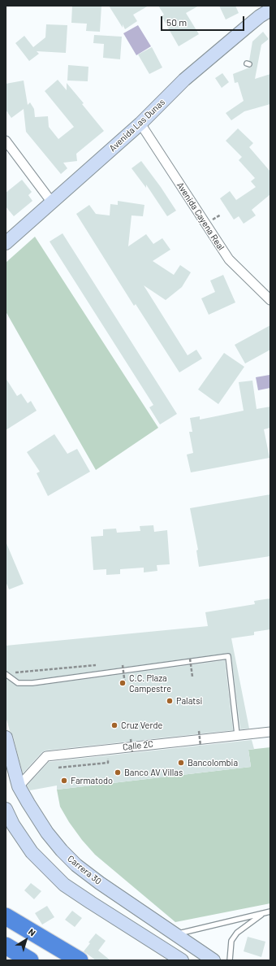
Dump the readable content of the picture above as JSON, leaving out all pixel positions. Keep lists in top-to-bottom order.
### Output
{
  "streets": {
    "main road": ["Avenida Las Dunas", "Carrera 30"],
    "street": ["Avenida Cayena Real", "Calle 2C"]
  },
  "crossings": [
    ["Avenida Las Dunas", "Avenida Cayena Real"],
    ["Calle 2C", "Carrera 30"]
  ],
  "places": [
    "C.C. Plaza Campestre",
    "Palatsi",
    "Cruz Verde",
    "Bancolombia",
    "Banco AV Villas",
    "Farmatodo"
  ],
  "scale_bar": "50 m",
  "north": "top right"
}
